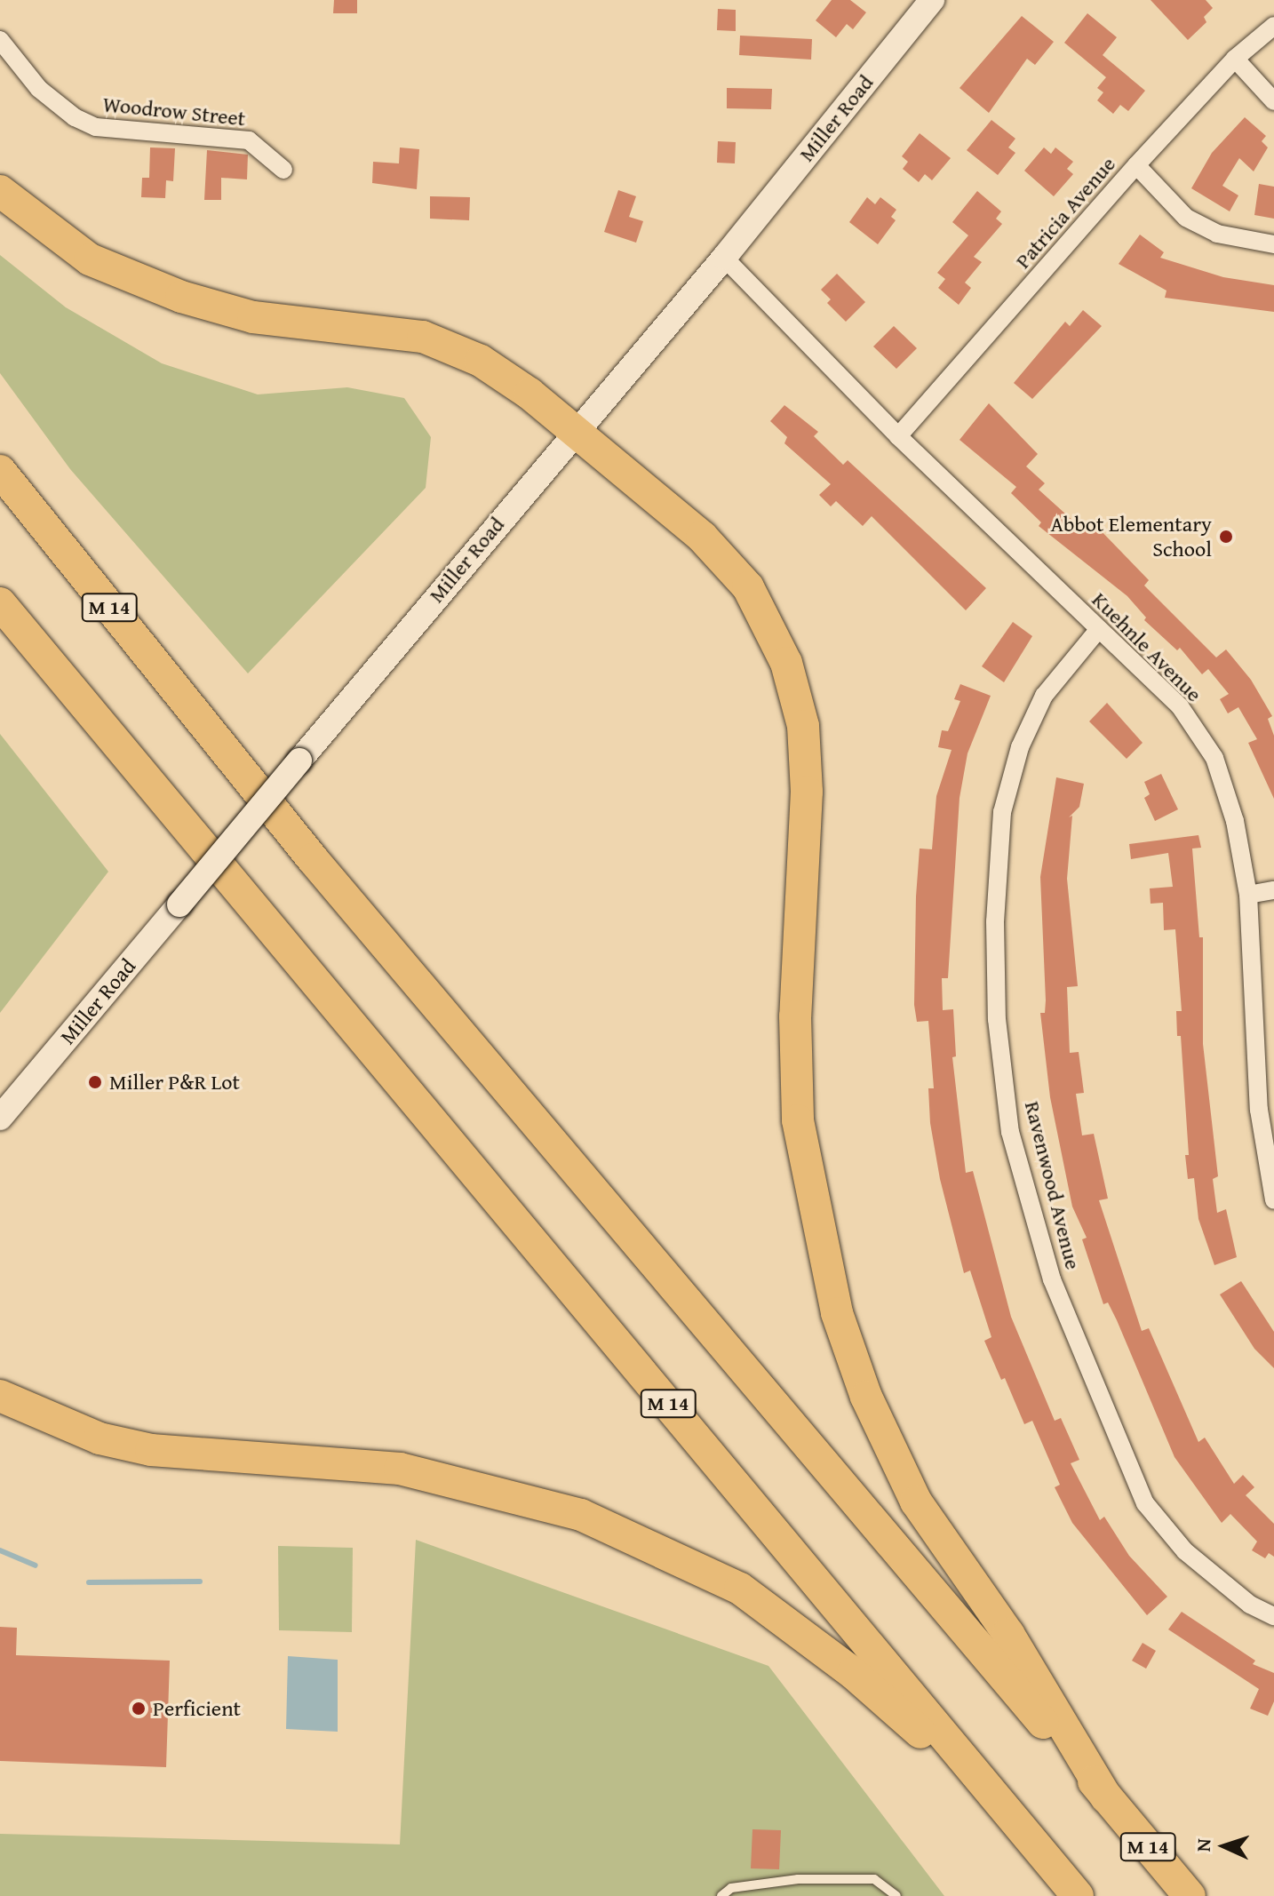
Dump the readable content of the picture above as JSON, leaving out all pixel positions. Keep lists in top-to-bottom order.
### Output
{
  "streets": {
    "highway": ["M 14"],
    "main road": ["Miller Road"],
    "street": [
      "Woodrow Street",
      "Patricia Avenue",
      "Kuehnle Avenue",
      "Ravenwood Avenue"
    ]
  },
  "crossings": [
    ["Miller Road", "Kuehnle Avenue"],
    ["Patricia Avenue", "Kuehnle Avenue"],
    ["Kuehnle Avenue", "Ravenwood Avenue"]
  ],
  "places": ["Abbot Elementary School", "Miller P&R Lot", "Perficient"],
  "north": "left"
}
